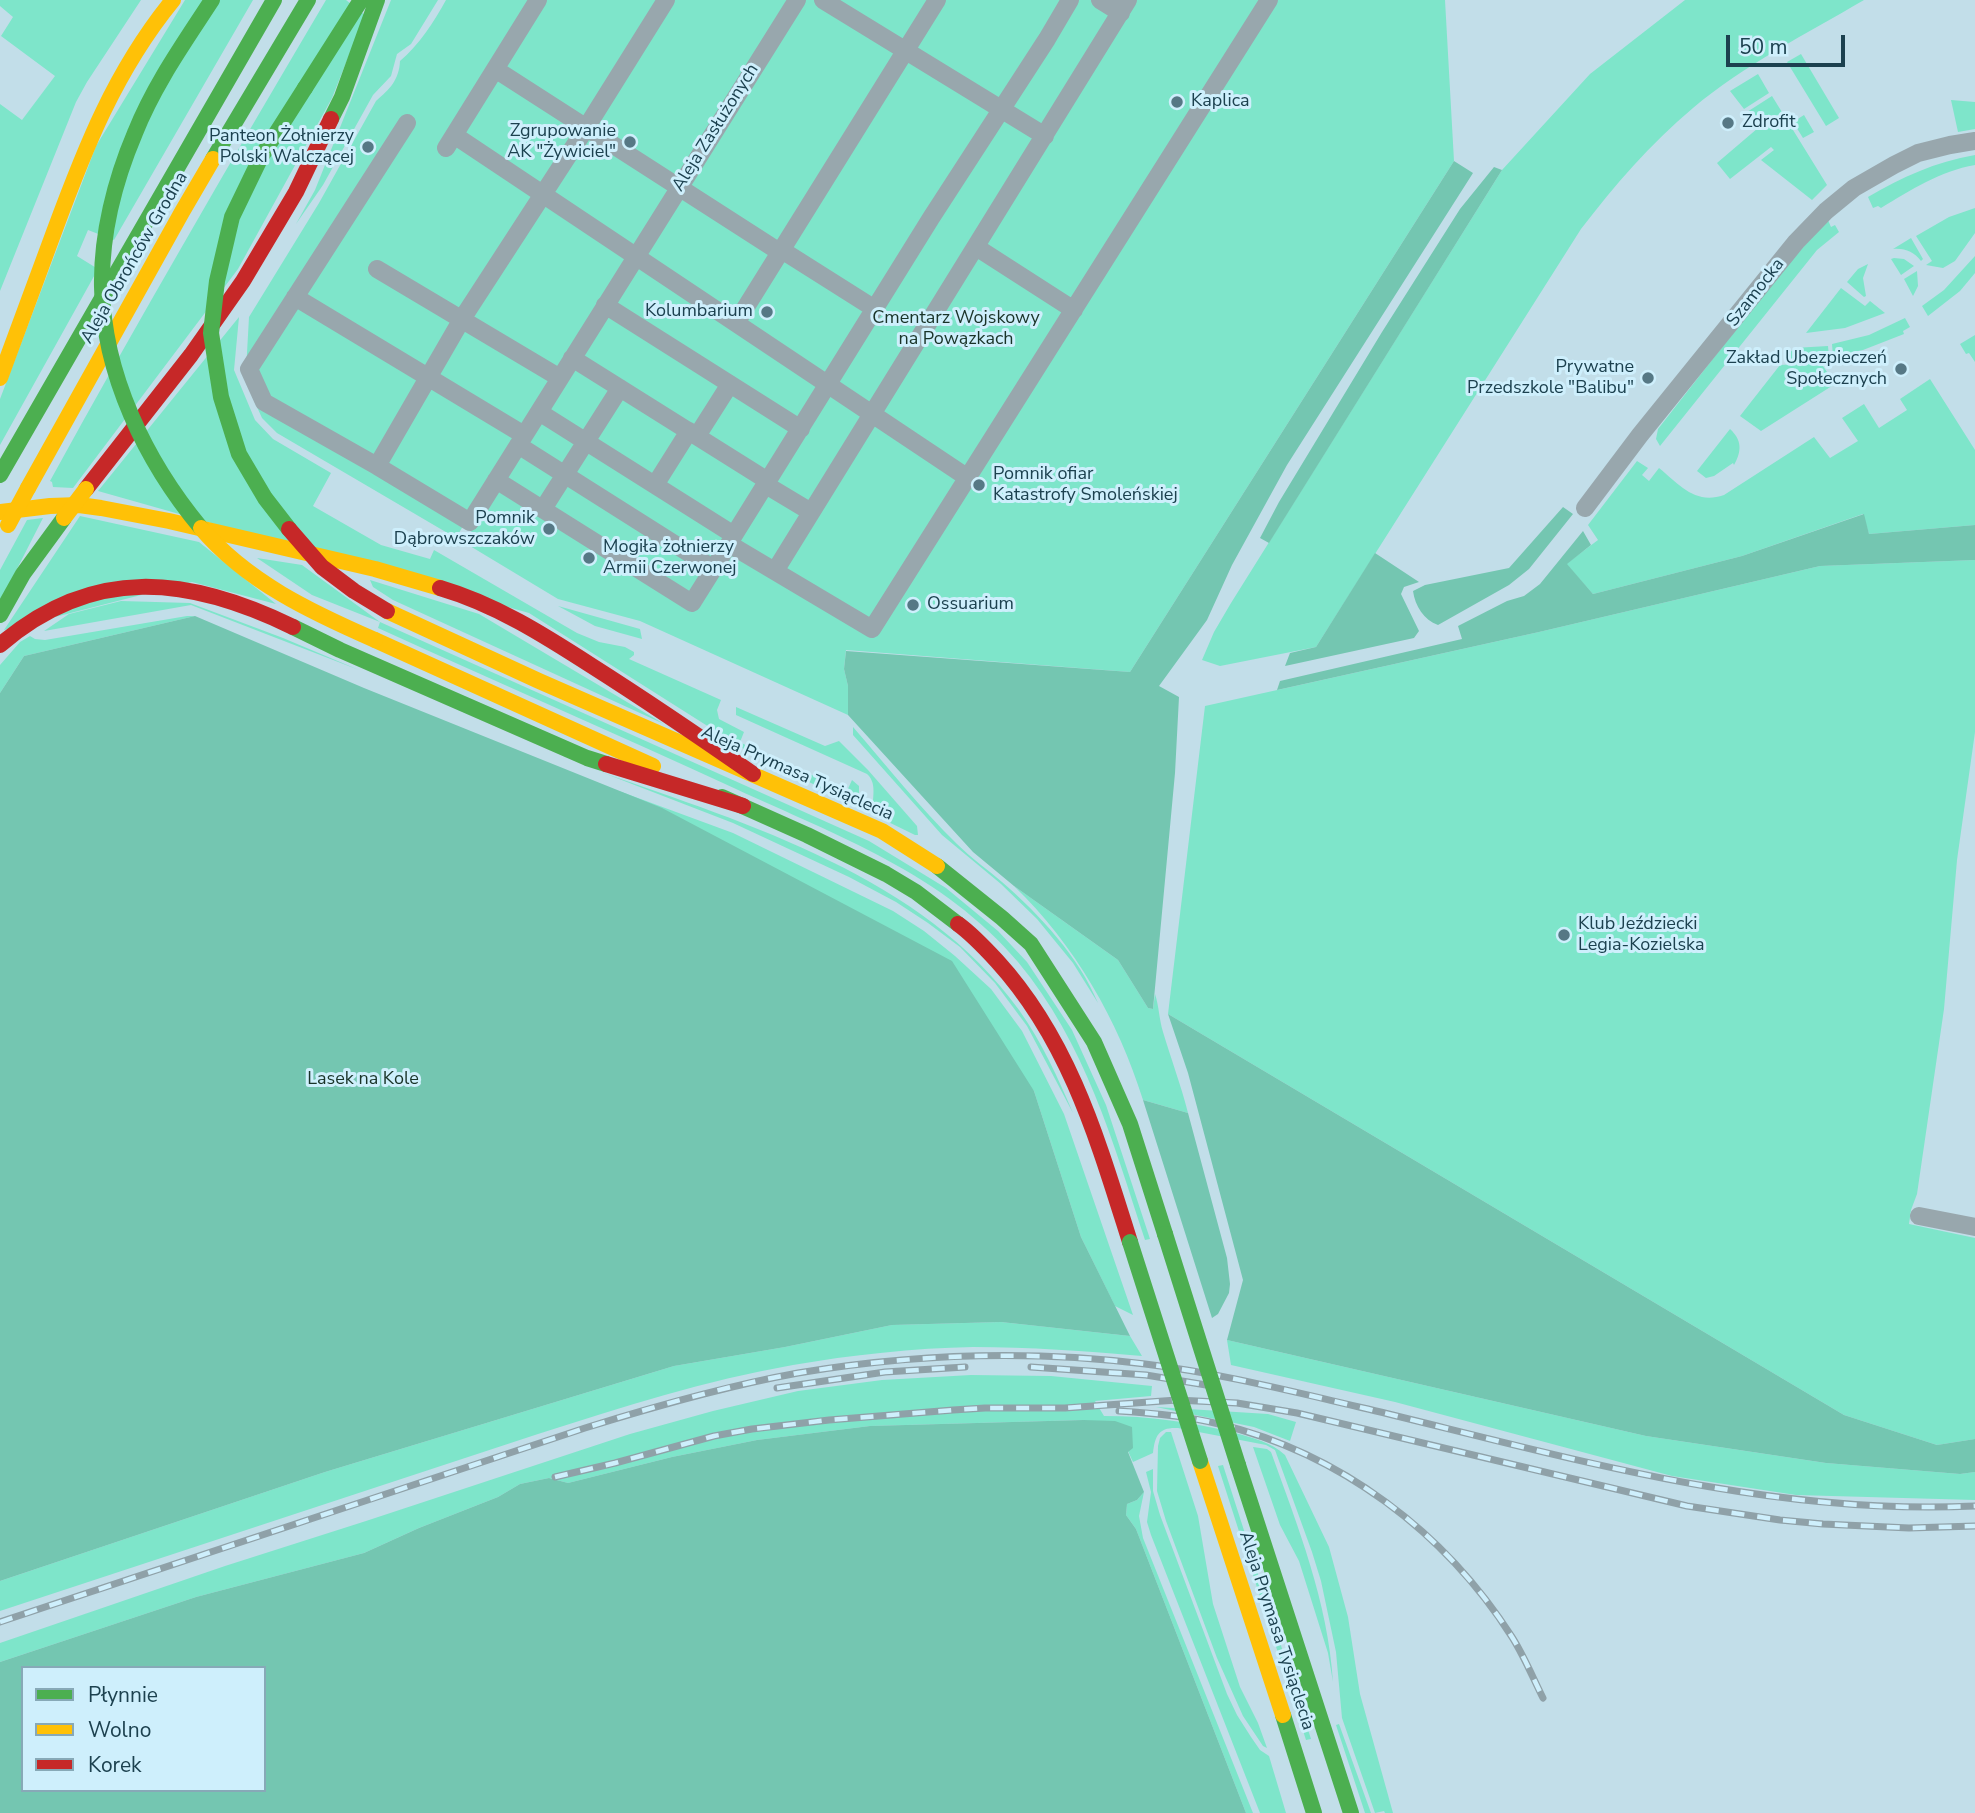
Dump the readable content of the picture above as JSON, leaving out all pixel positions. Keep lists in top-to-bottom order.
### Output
{
  "streets": {
    "main road": ["Aleja Obrońców Grodna", "Aleja Prymasa Tysiąclecia"],
    "street": ["Aleja Zasłużonych", "Szamocka"]
  },
  "parks": ["Cmentarz Wojskowy na Powązkach", "Lasek na Kole"],
  "places": [
    "Kaplica",
    "Zdrofit",
    "Zgrupowanie AK \"Żywiciel\"",
    "Panteon Żołnierzy Polski Walczącej",
    "Kolumbarium",
    "Zakład Ubezpieczeń Społecznych",
    "Prywatne Przedszkole \"Balibu\"",
    "Pomnik ofiar Katastrofy Smoleńskiej",
    "Pomnik Dąbrowszczaków",
    "Mogiła żołnierzy Armii Czerwonej",
    "Ossuarium",
    "Klub Jeździecki Legia-Kozielska"
  ],
  "legend": ["Płynnie", "Wolno", "Korek"],
  "scale_bar": "50 m"
}
